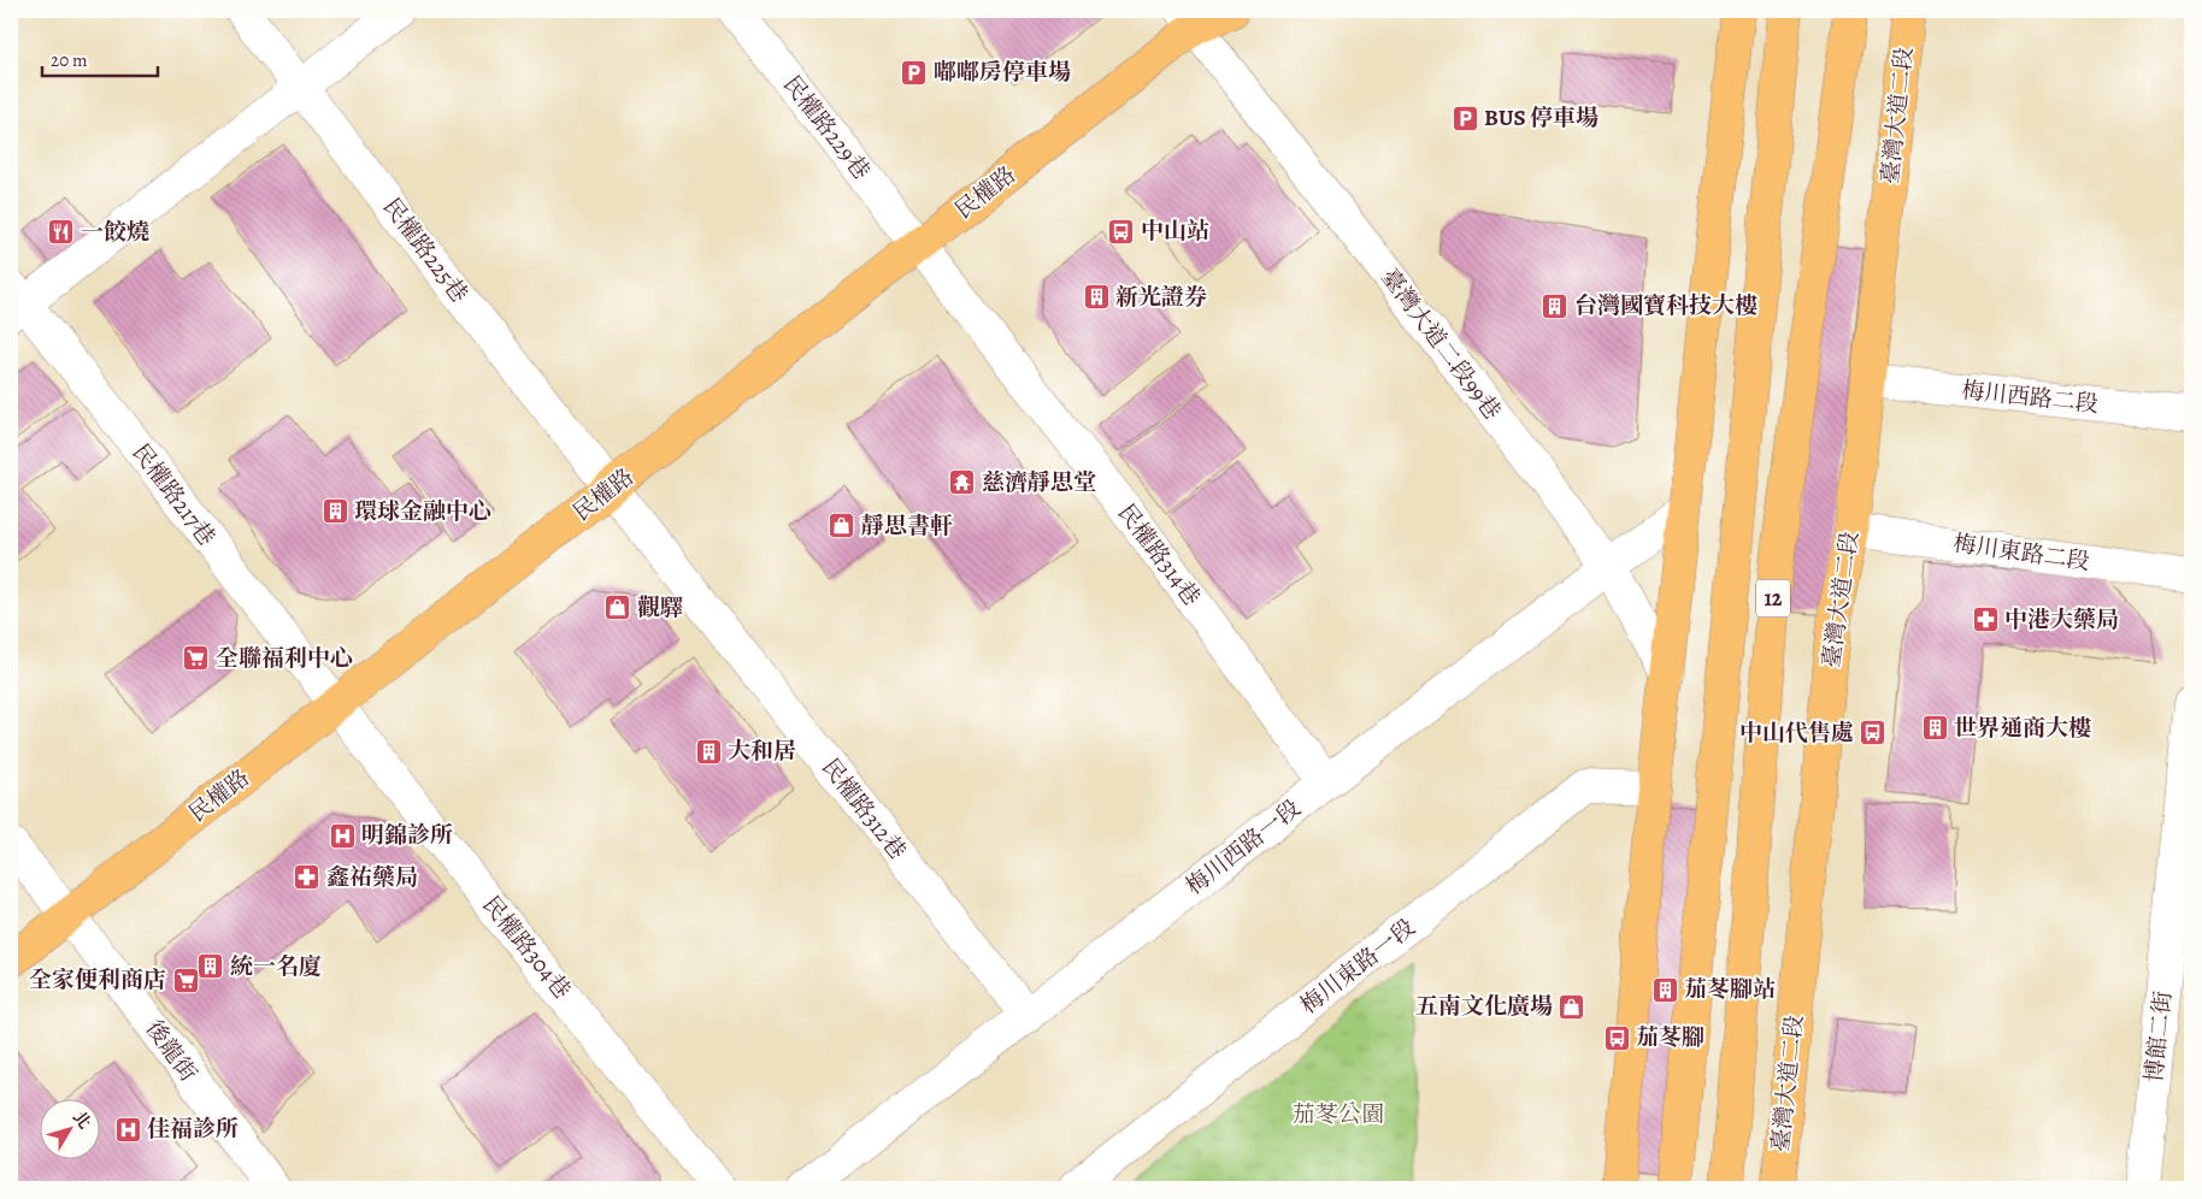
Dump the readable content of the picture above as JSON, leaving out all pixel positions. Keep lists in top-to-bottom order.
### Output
{
  "streets": {
    "main road": ["臺灣大道二段", "民權路", "12"],
    "street": [
      "民權路229巷",
      "民權路225巷",
      "臺灣大道二段99巷",
      "梅川西路二段",
      "民權路217巷",
      "梅川東路二段",
      "民權路314巷",
      "民權路312巷",
      "梅川西路一段",
      "民權路304巷",
      "梅川東路一段",
      "博館二街",
      "後龍街"
    ]
  },
  "crossings": [
    ["臺灣大道二段", "梅川西路二段"],
    ["臺灣大道二段", "梅川東路二段"],
    ["民權路229巷", "民權路"],
    ["民權路229巷", "民權路314巷"],
    ["民權路", "民權路225巷"],
    ["民權路", "臺灣大道二段99巷"],
    ["民權路", "民權路217巷"],
    ["民權路", "民權路314巷"],
    ["民權路", "民權路312巷"],
    ["民權路", "民權路304巷"],
    ["民權路", "後龍街"],
    ["民權路225巷", "民權路312巷"],
    ["臺灣大道二段99巷", "梅川西路一段"],
    ["民權路217巷", "民權路304巷"],
    ["民權路314巷", "梅川西路一段"],
    ["民權路312巷", "梅川西路一段"]
  ],
  "parks": ["茄苳公園"],
  "places": {
    "parking": ["嘟嘟房停車場", "BUS 停車場"],
    "bus stop": ["中山站", "中山代售處", "茄苳腳"],
    "restaurant": ["一餃燒"],
    "building": [
      "新光證券",
      "台灣國寶科技大樓",
      "環球金融中心",
      "世界通商大樓",
      "大和居",
      "統一名廈",
      "茄苳腳站"
    ],
    "temple": ["慈濟靜思堂"],
    "shop": ["靜思書軒", "觀驛", "五南文化廣場"],
    "pharmacy": ["中港大藥局", "鑫祐藥局"],
    "supermarket": ["全聯福利中心", "全家便利商店"],
    "hospital": ["明錦診所", "佳福診所"]
  },
  "scale_bar": "20 m",
  "north": "top right"
}
